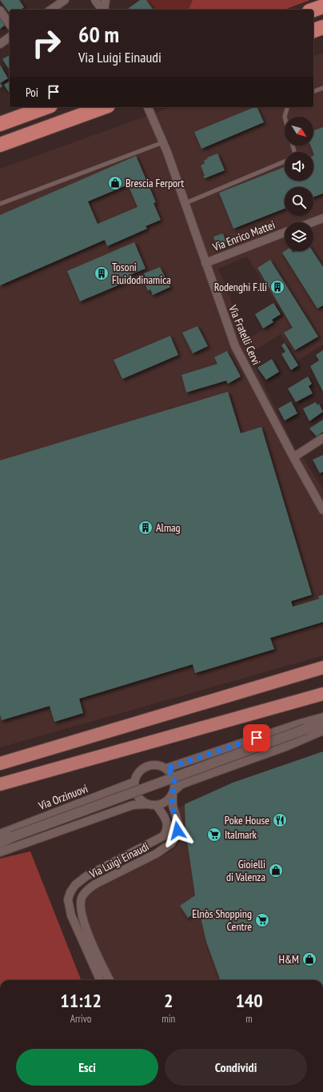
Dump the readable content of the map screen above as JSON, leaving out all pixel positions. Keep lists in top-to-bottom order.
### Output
{
  "streets": {
    "street": [
      "Via Enrico Mattei",
      "Via Fratelli Cervi",
      "Via Orzinuovi",
      "Via Luigi Einaudi"
    ]
  },
  "crossings": [
    ["Via Enrico Mattei", "Via Fratelli Cervi"],
    ["Via Orzinuovi", "Via Luigi Einaudi"]
  ],
  "places": {
    "shop": ["Brescia Ferport", "Gioielli di Valenza", "H&M"],
    "building": ["Tosoni Fluidodinamica", "Rodenghi F.lli", "Almag"],
    "restaurant": ["Poke House"],
    "supermarket": ["Italmark", "Elnòs Shopping Centre"]
  },
  "north": "bottom right",
  "page": {
    "turn": ["60 m", "Via Luigi Einaudi"],
    "then": "Poi",
    "eta": [
      "11:12",
      "Arrivo",
      "2",
      "min",
      "140",
      "m"
    ],
    "buttons": ["Esci", "Condividi"]
  }
}
